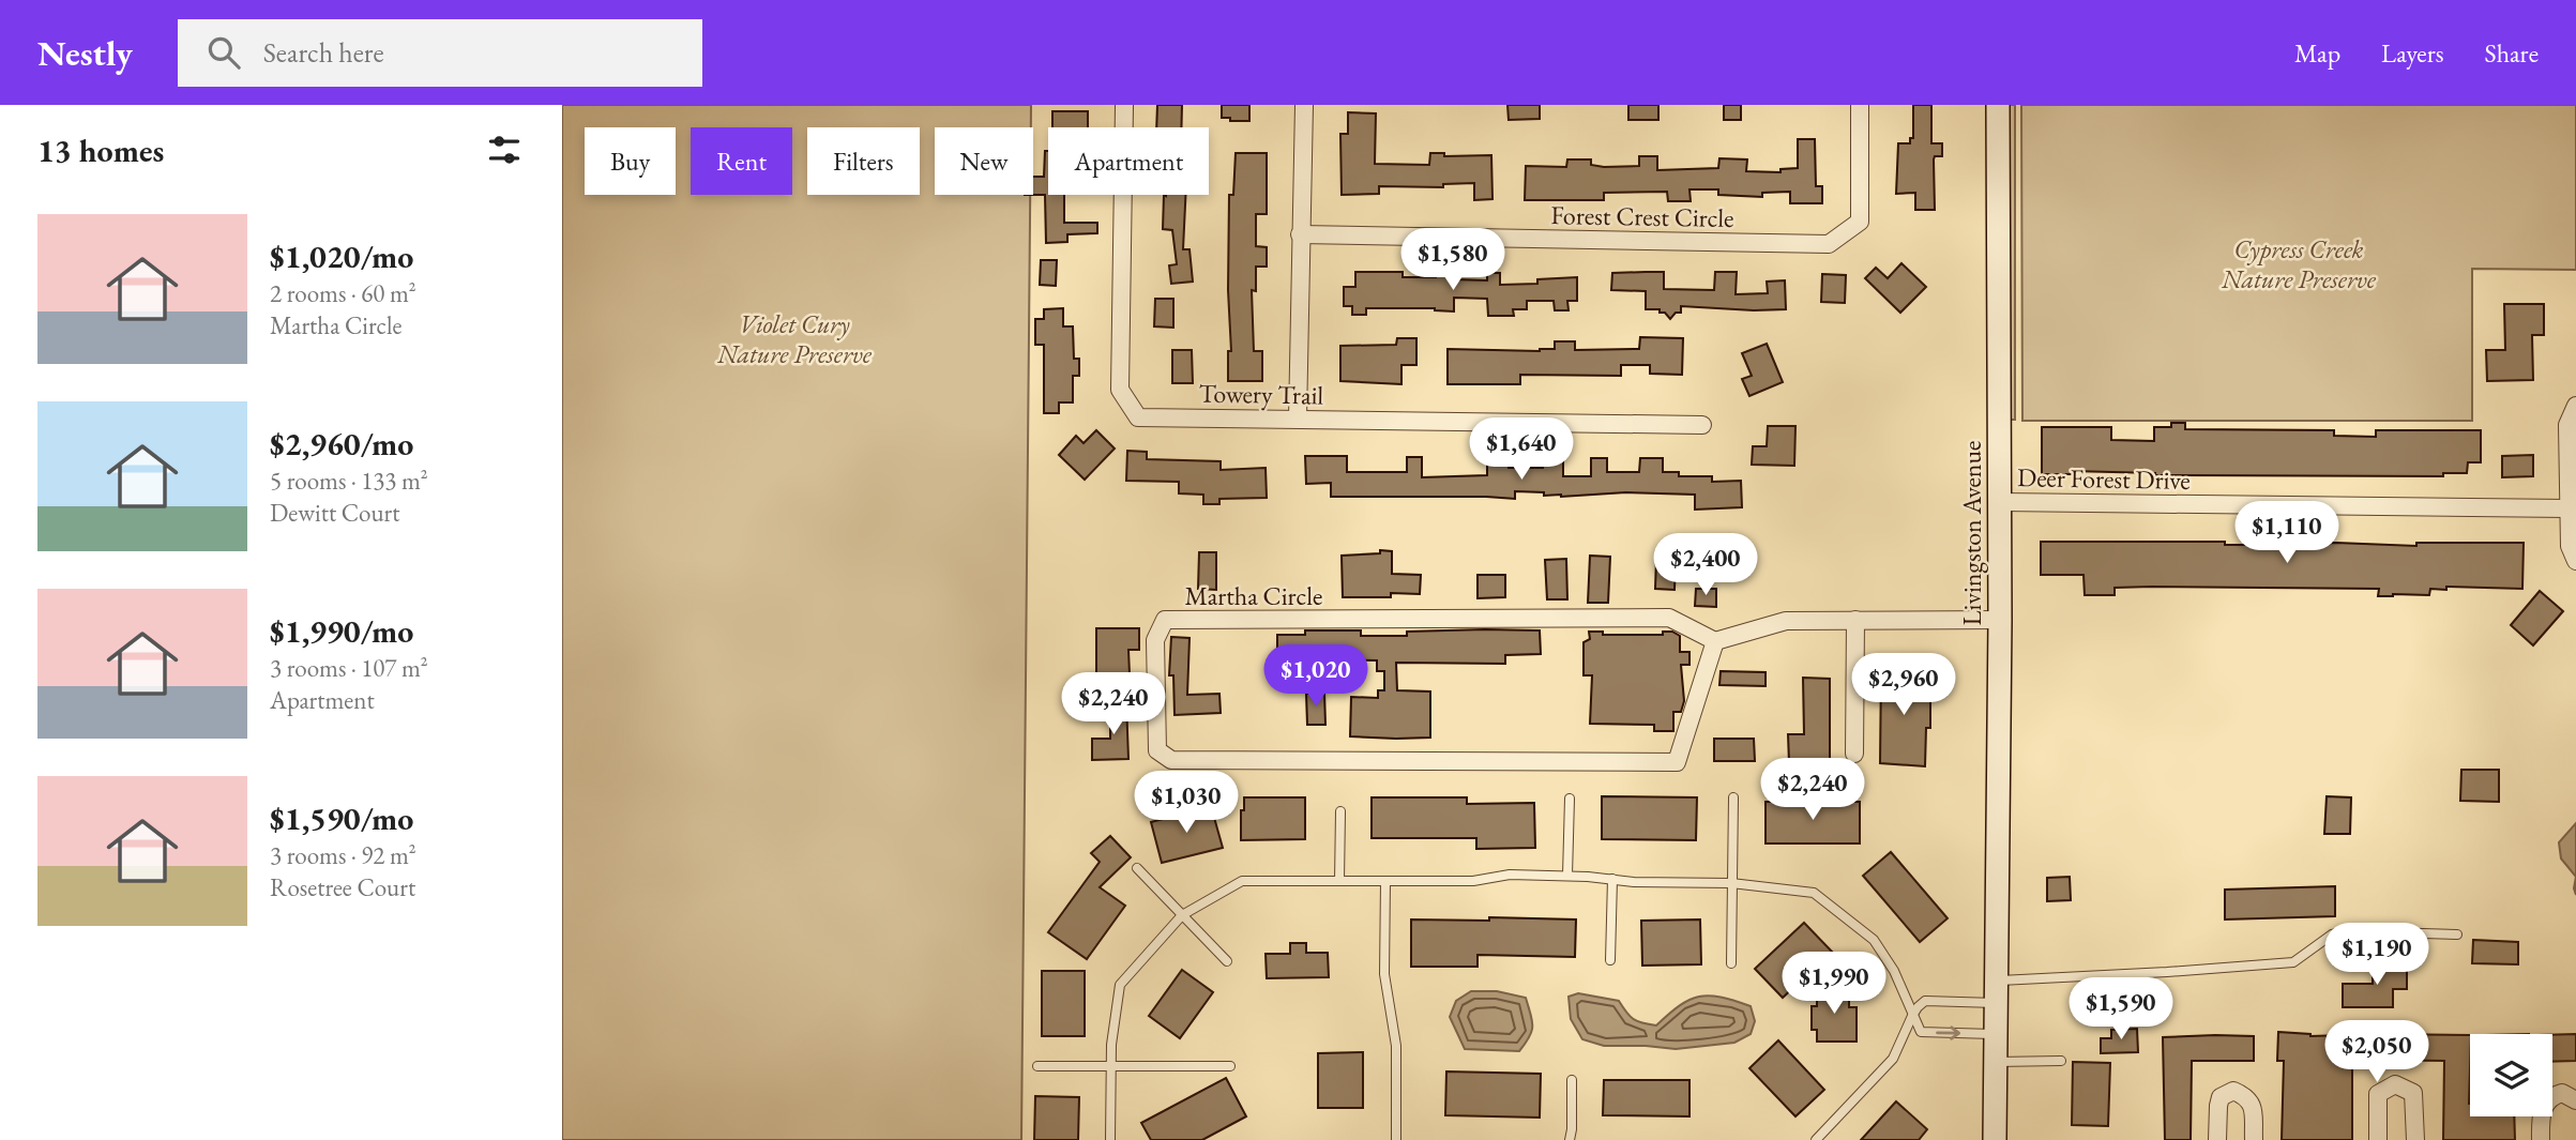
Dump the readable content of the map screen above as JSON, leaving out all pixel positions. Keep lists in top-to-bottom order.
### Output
{
  "streets": {
    "street": [
      "Forest Crest Circle",
      "Towery Trail",
      "Deer Forest Drive",
      "Livingston Avenue",
      "Martha Circle"
    ]
  },
  "crossings": [
    ["Deer Forest Drive", "Livingston Avenue"]
  ],
  "parks": ["Cypress Creek Nature Preserve", "Violet Cury Nature Preserve"],
  "page": {
    "header": "Nestly",
    "search": "Search here",
    "nav": ["Map", "Layers", "Share"],
    "heading": "13 homes",
    "chip": [
      "Buy",
      "Rent",
      "Filters",
      "New",
      "Apartment"
    ],
    "list": [
      {
        "name": "$1,020/mo",
        "note": "2 rooms · 60 m² · Martha Circle"
      },
      {
        "name": "$2,960/mo",
        "note": "5 rooms · 133 m² · Dewitt Court"
      },
      {
        "name": "$1,990/mo",
        "note": "3 rooms · 107 m² · Apartment"
      },
      {
        "name": "$1,590/mo",
        "note": "3 rooms · 92 m² · Rosetree Court"
      }
    ],
    "price": [
      "$1,580",
      "$1,640",
      "$1,110",
      "$2,400",
      "$1,020",
      "$2,960",
      "$2,240",
      "$2,240",
      "$1,030",
      "$1,190",
      "$1,990",
      "$1,590",
      "$2,050"
    ]
  }
}
